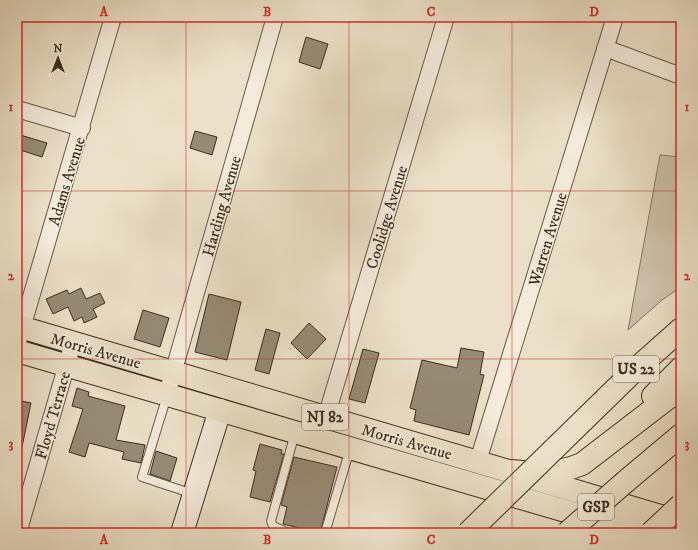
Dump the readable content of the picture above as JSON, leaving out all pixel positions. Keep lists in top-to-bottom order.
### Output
{
  "streets": {
    "main road": [
      "Morris Avenue",
      "US 22",
      "NJ 82",
      "GSP"
    ],
    "street": [
      "Adams Avenue",
      "Harding Avenue",
      "Coolidge Avenue",
      "Warren Avenue",
      "Floyd Terrace"
    ]
  },
  "crossings": [
    ["Adams Avenue", "Morris Avenue"],
    ["Harding Avenue", "Morris Avenue"],
    ["Coolidge Avenue", "Morris Avenue"],
    ["Warren Avenue", "Morris Avenue"],
    ["Morris Avenue", "Floyd Terrace"]
  ],
  "north": "top",
  "grid": {
    "columns": [
      "A",
      "B",
      "C",
      "D"
    ],
    "rows": ["1", "2", "3"]
  }
}
